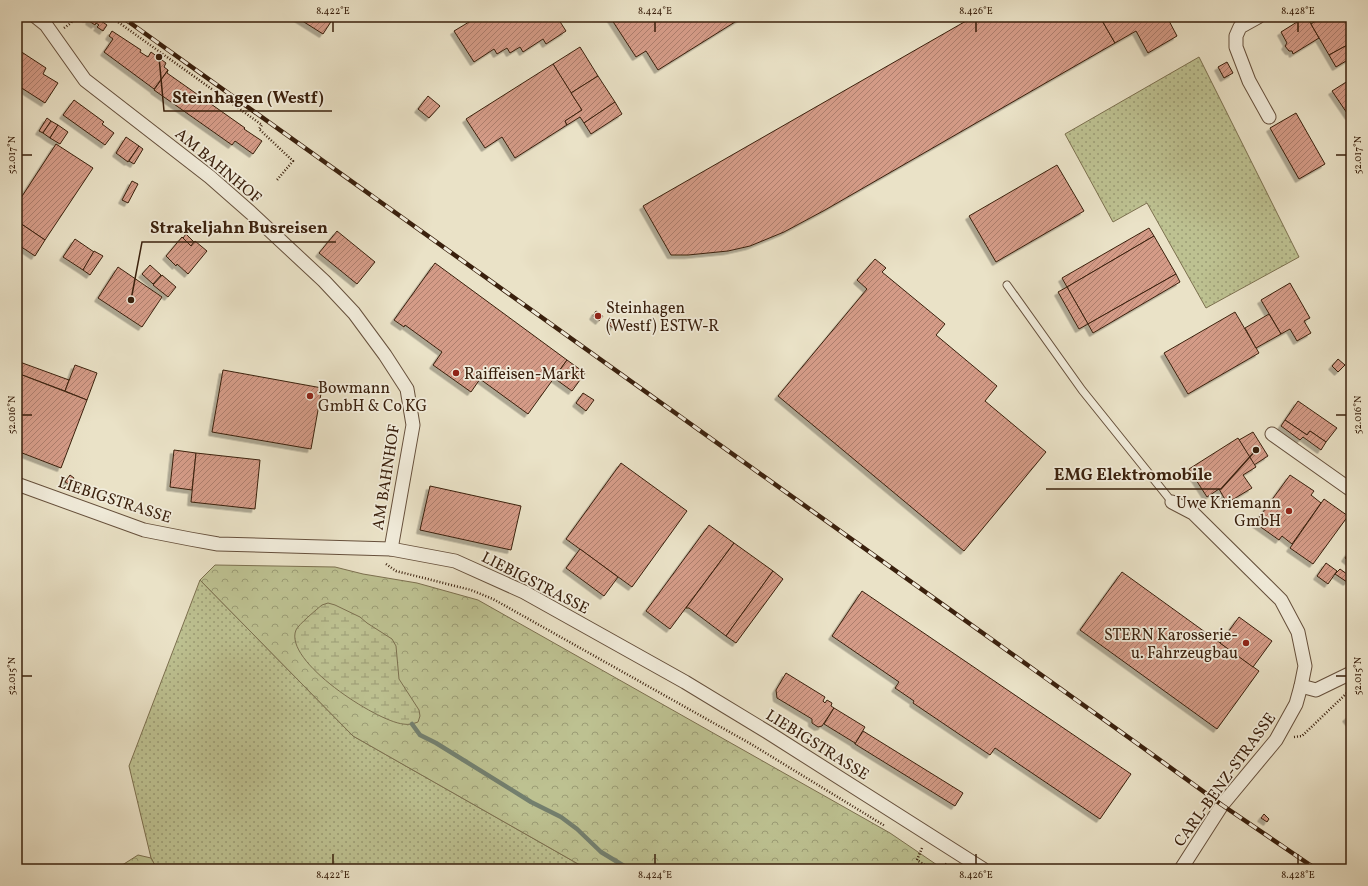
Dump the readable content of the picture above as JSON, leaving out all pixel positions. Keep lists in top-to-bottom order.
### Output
{
  "streets": {
    "street": ["AM BAHNHOF", "LIEBIGSTRASSE", "CARL-BENZ-STRASSE"]
  },
  "crossings": [
    ["AM BAHNHOF", "LIEBIGSTRASSE"]
  ],
  "places": [
    "Steinhagen (Westf)",
    "Strakeljahn Busreisen",
    "Steinhagen (Westf) ESTW-R",
    "Raiffeisen-Markt",
    "Bowmann GmbH & Co KG",
    "EMG Elektromobile",
    "Uwe Kriemann GmbH",
    "STERN Karosserie- u. Fahrzeugbau"
  ],
  "coordinates": [
    "8.422°E",
    "8.424°E",
    "8.426°E",
    "8.428°E",
    "52.017°N",
    "52.016°N",
    "52.015°N"
  ]
}
